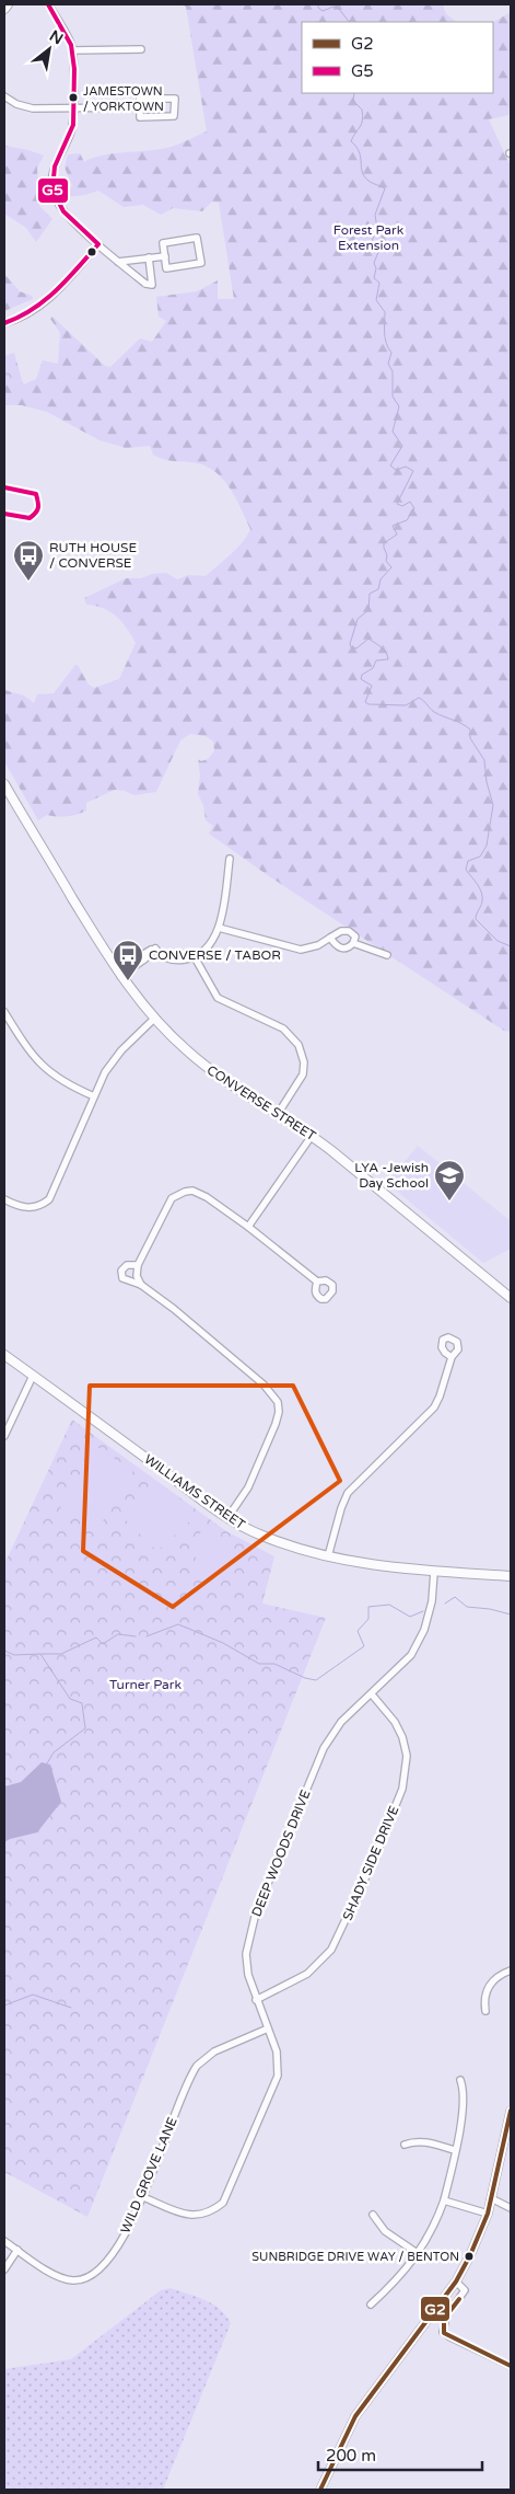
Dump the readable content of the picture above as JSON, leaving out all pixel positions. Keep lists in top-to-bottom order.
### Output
{
  "streets": {
    "main road": ["CONVERSE STREET", "WILLIAMS STREET"],
    "street": ["DEEP WOODS DRIVE", "SHADY SIDE DRIVE", "WILD GROVE LANE"]
  },
  "crossings": [
    ["WILLIAMS STREET", "DEEP WOODS DRIVE"],
    ["DEEP WOODS DRIVE", "SHADY SIDE DRIVE"],
    ["DEEP WOODS DRIVE", "WILD GROVE LANE"]
  ],
  "parks": ["Forest Park Extension", "Turner Park"],
  "places": {
    "other": ["JAMESTOWN / YORKTOWN", "SUNBRIDGE DRIVE WAY / BENTON"],
    "bus stop": ["RUTH HOUSE / CONVERSE", "CONVERSE / TABOR"],
    "school or university": ["LYA -Jewish Day School"]
  },
  "lines": ["transit line G5", "transit line G2"],
  "legend": ["G2", "G5"],
  "scale_bar": "200 m",
  "north": "top right"
}
